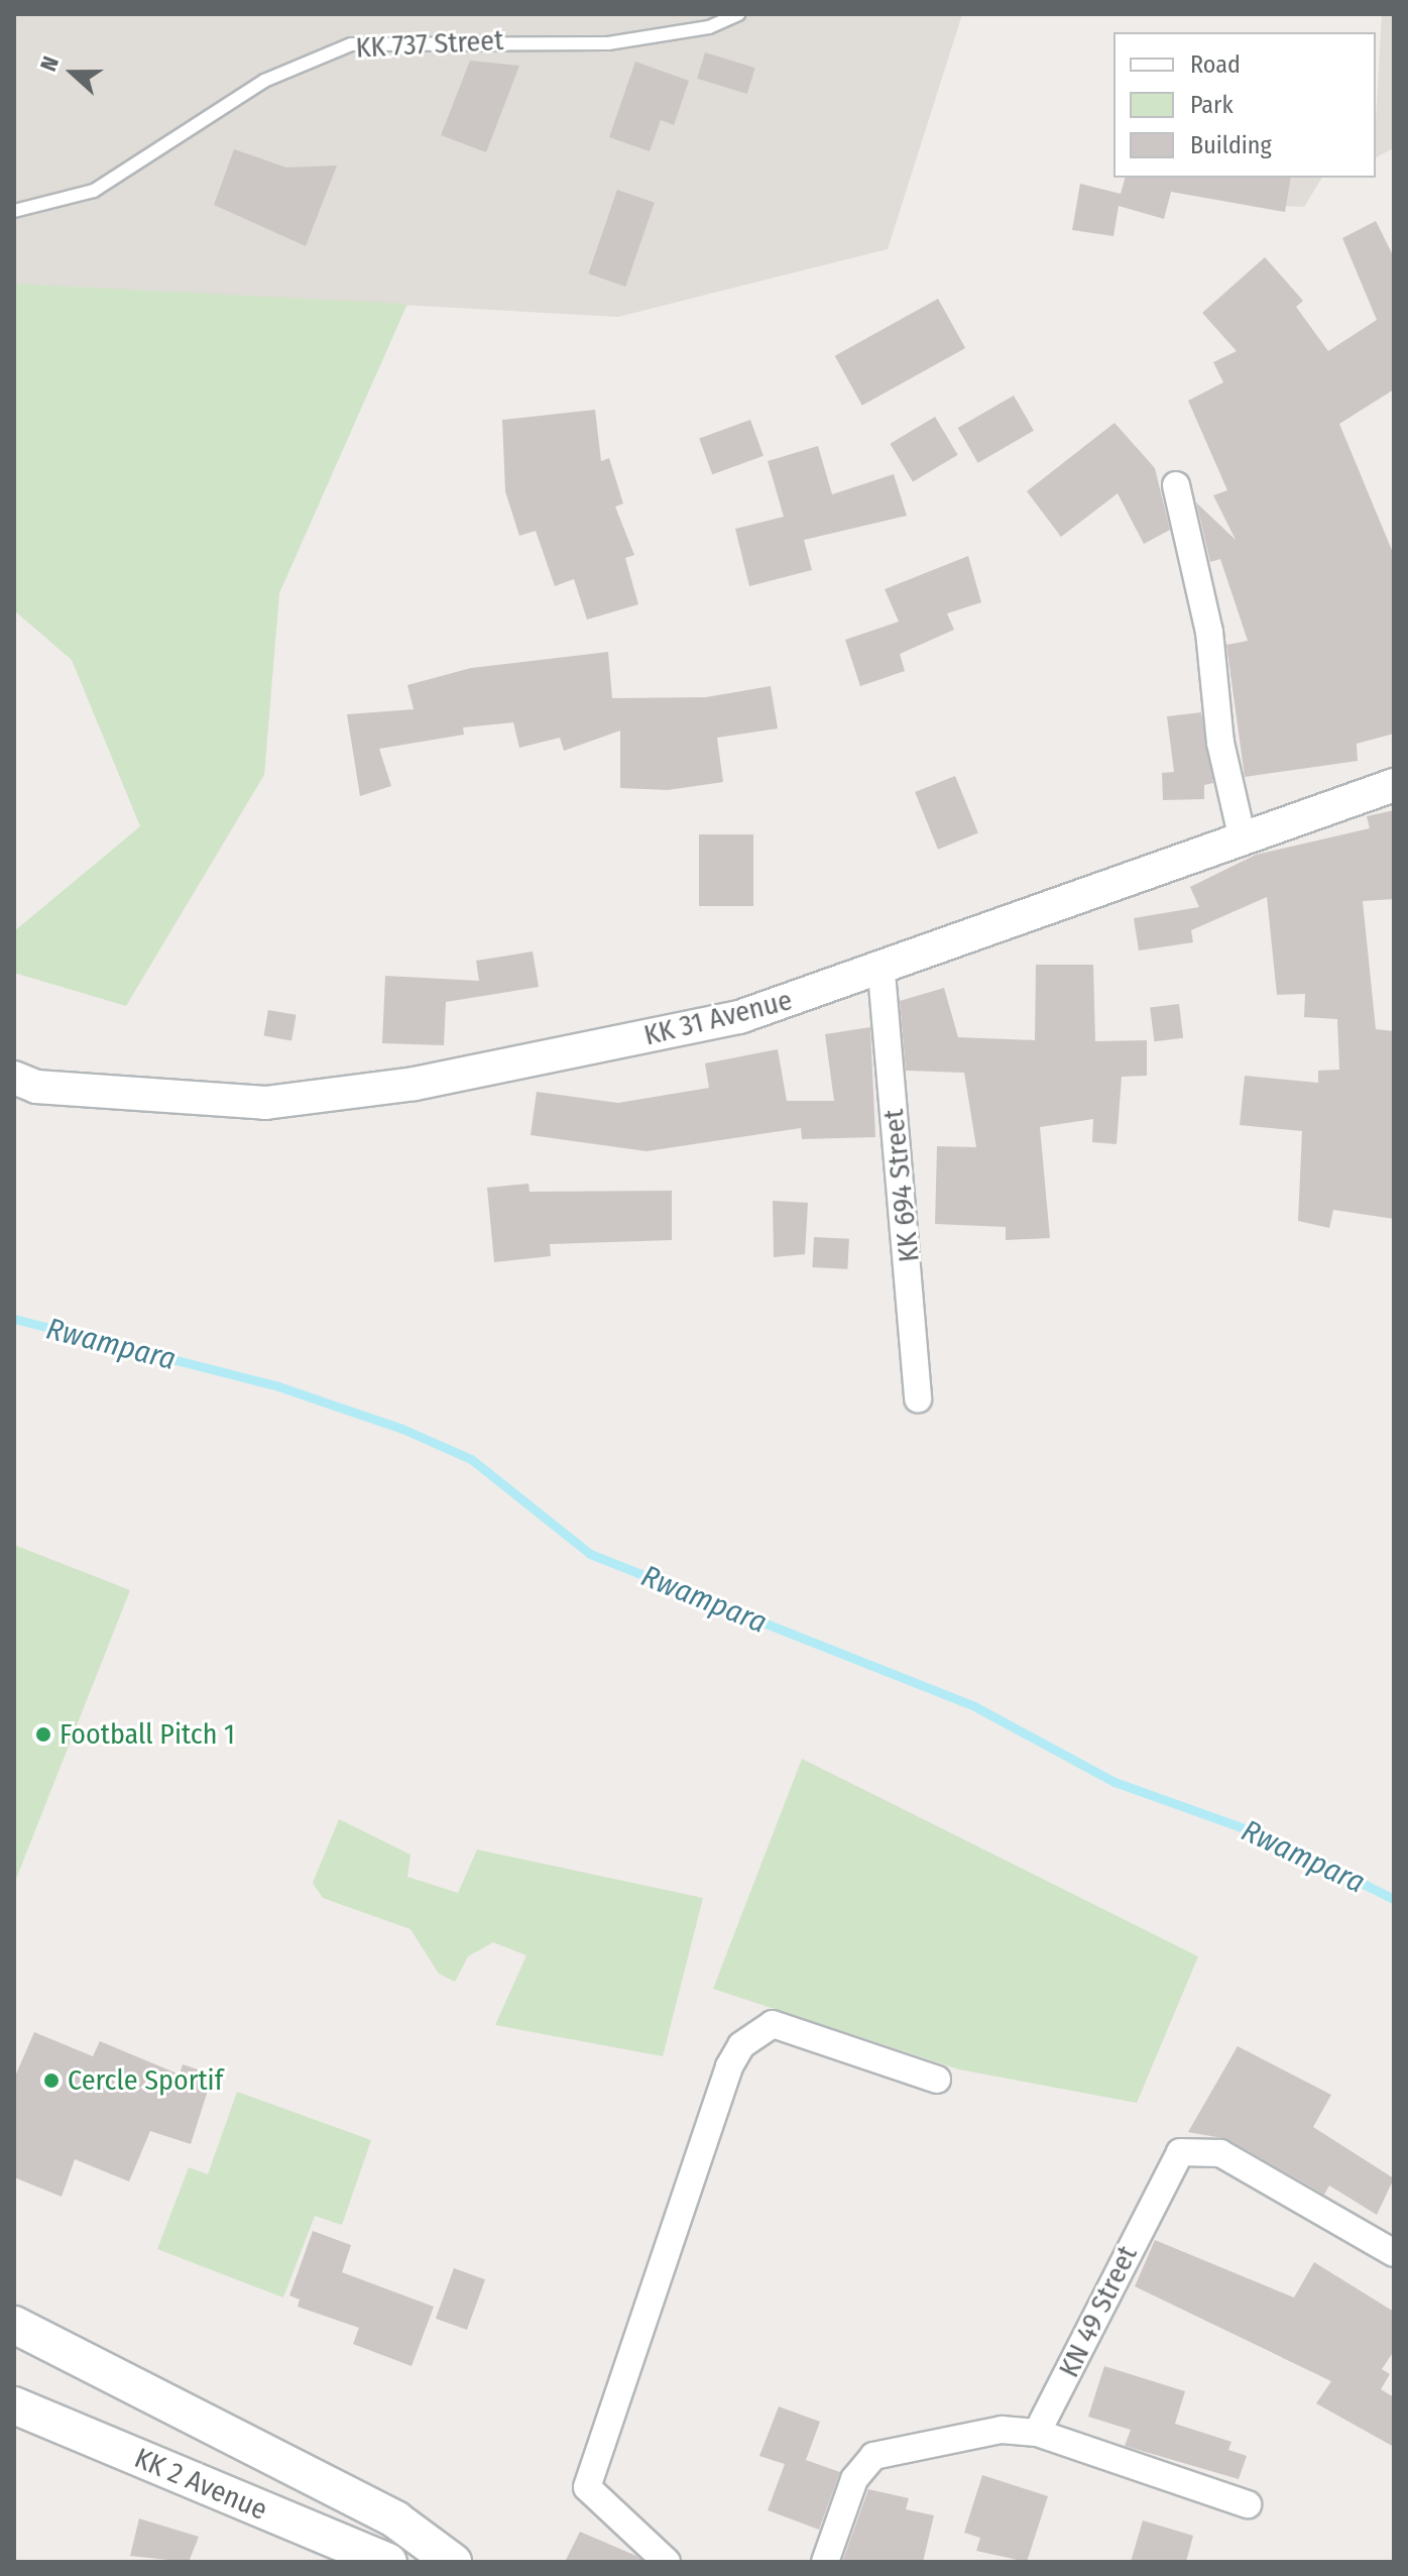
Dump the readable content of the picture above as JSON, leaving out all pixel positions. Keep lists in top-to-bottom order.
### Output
{
  "streets": {
    "main road": ["KK 2 Avenue"],
    "street": ["KK 31 Avenue", "KK 694 Street", "KN 49 Street"],
    "lane": ["KK 737 Street"]
  },
  "crossings": [
    ["KK 31 Avenue", "KK 694 Street"]
  ],
  "water": ["Rwampara"],
  "places": ["Football Pitch 1", "Cercle Sportif"],
  "legend": ["Road", "Park", "Building"],
  "north": "left"
}
